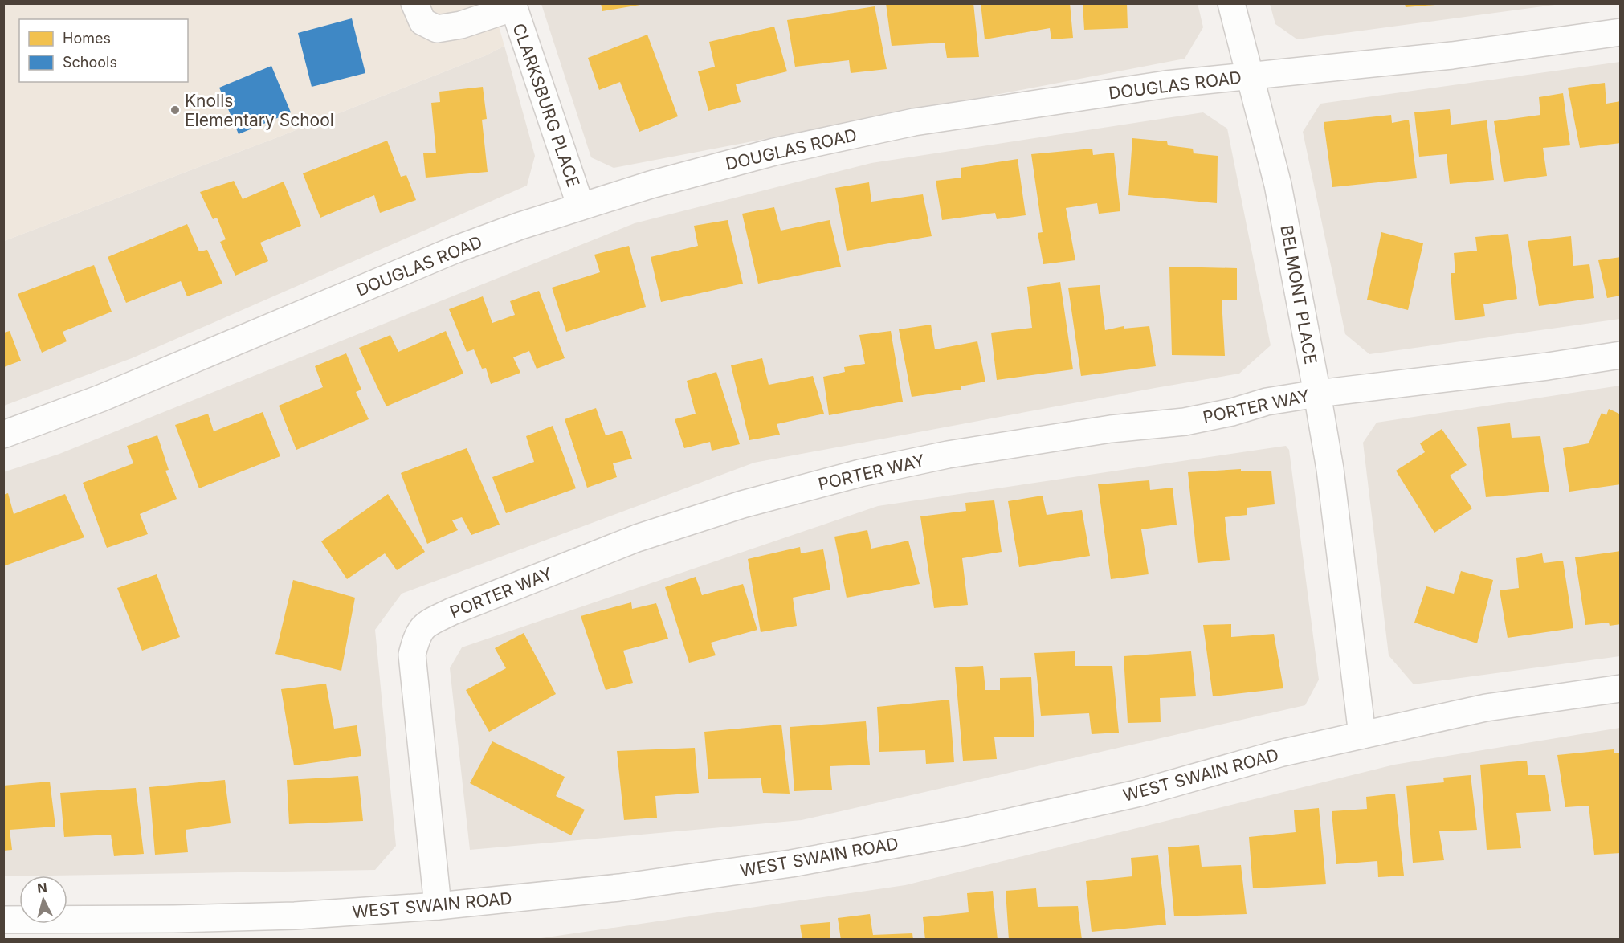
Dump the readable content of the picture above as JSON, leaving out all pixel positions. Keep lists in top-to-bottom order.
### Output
{
  "streets": {
    "street": [
      "DOUGLAS ROAD",
      "CLARKSBURG PLACE",
      "BELMONT PLACE",
      "PORTER WAY",
      "WEST SWAIN ROAD"
    ]
  },
  "crossings": [
    ["DOUGLAS ROAD", "CLARKSBURG PLACE"],
    ["DOUGLAS ROAD", "BELMONT PLACE"],
    ["BELMONT PLACE", "PORTER WAY"],
    ["BELMONT PLACE", "WEST SWAIN ROAD"],
    ["PORTER WAY", "WEST SWAIN ROAD"]
  ],
  "places": ["Knolls Elementary School"],
  "legend": ["Homes", "Schools"],
  "north": "top"
}
